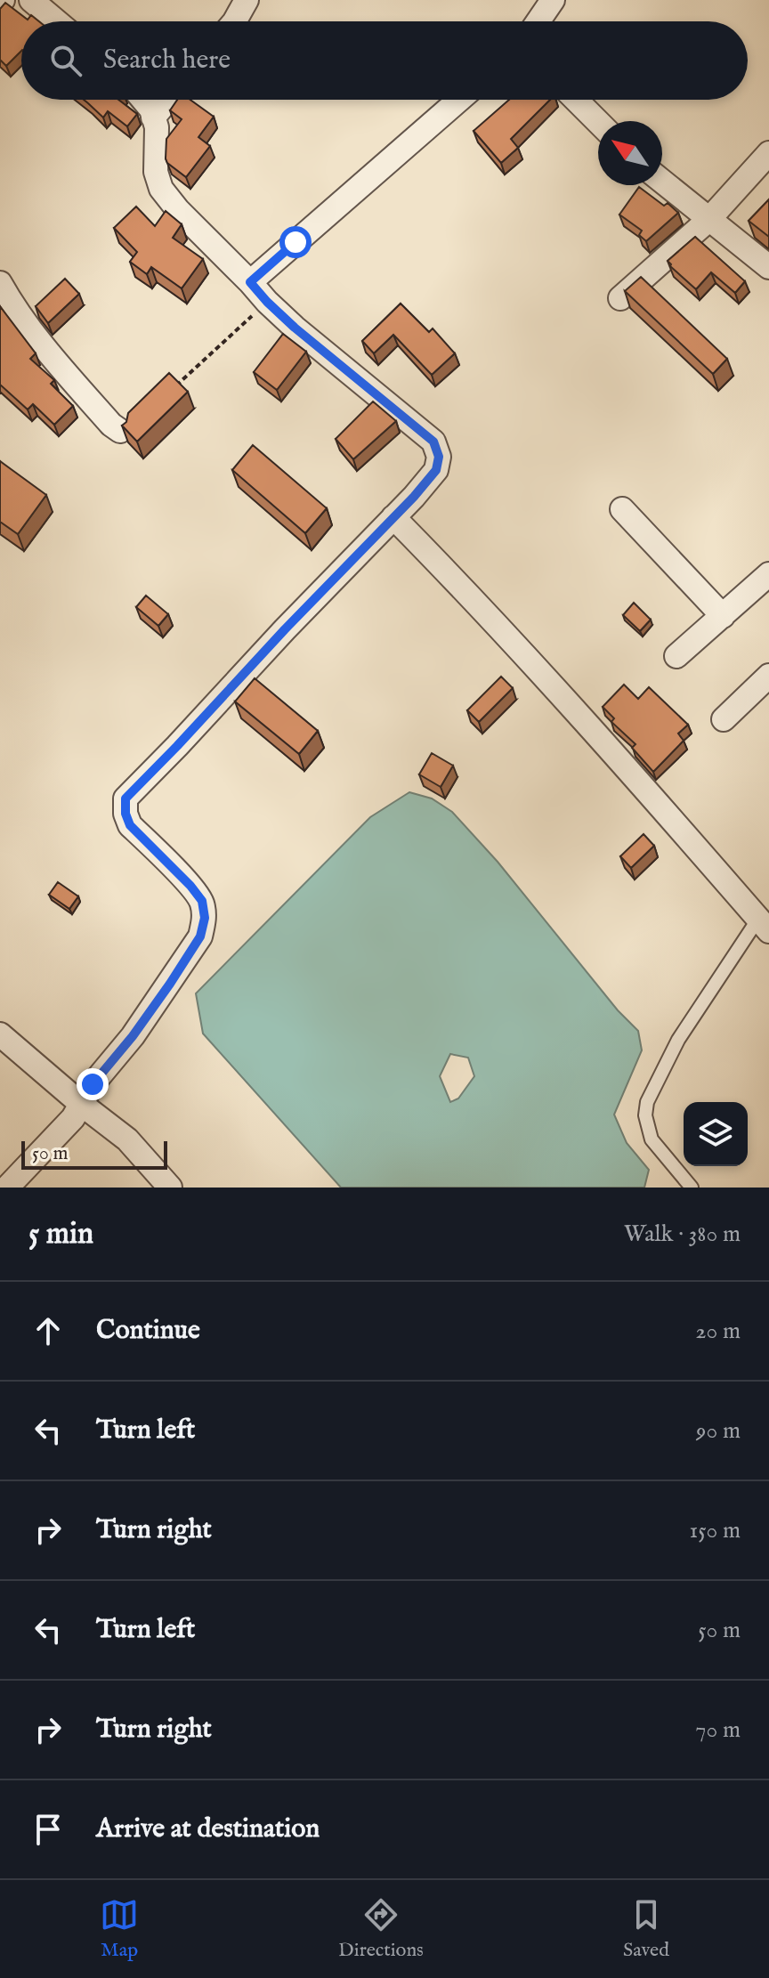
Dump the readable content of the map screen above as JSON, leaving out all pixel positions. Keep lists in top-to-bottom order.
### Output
{
  "scale_bar": "50 m",
  "north": "top left",
  "page": {
    "search": "Search here",
    "scale": "50 m",
    "heading": ["5 min", "Walk · 380 m"],
    "list": [
      ["Continue", "20 m"],
      ["Turn left", "90 m"],
      ["Turn right", "150 m"],
      ["Turn left", "50 m"],
      ["Turn right", "70 m"],
      "Arrive at destination"
    ],
    "nav": ["Map", "Directions", "Saved"]
  }
}
